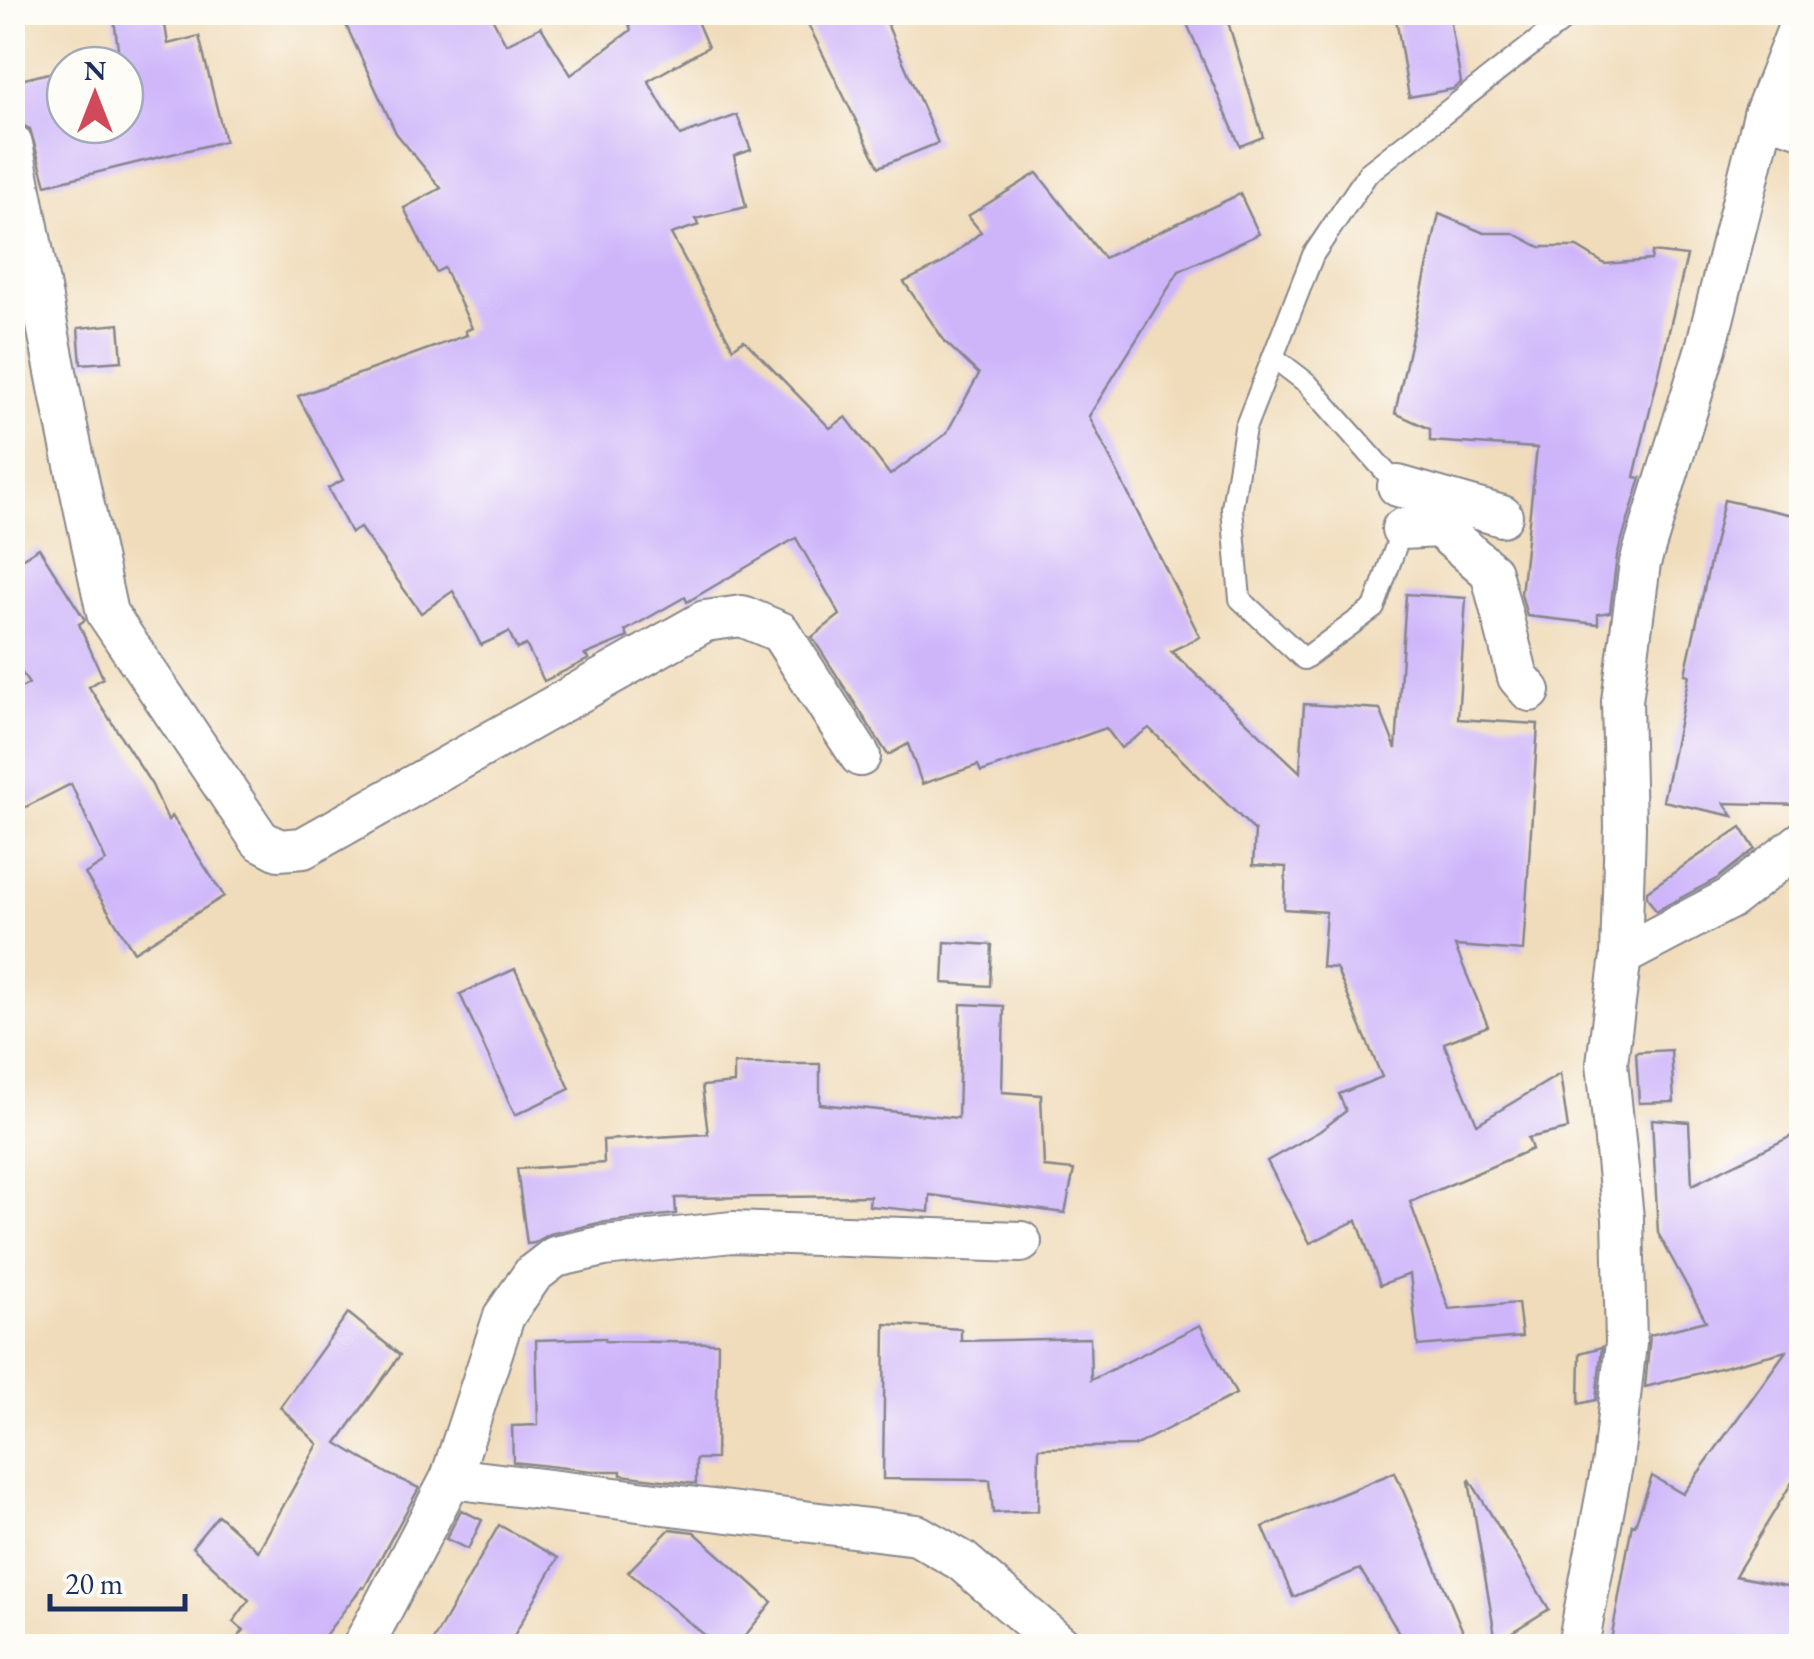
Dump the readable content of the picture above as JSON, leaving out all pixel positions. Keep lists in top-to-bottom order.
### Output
{
  "scale_bar": "20 m",
  "north": "top"
}
